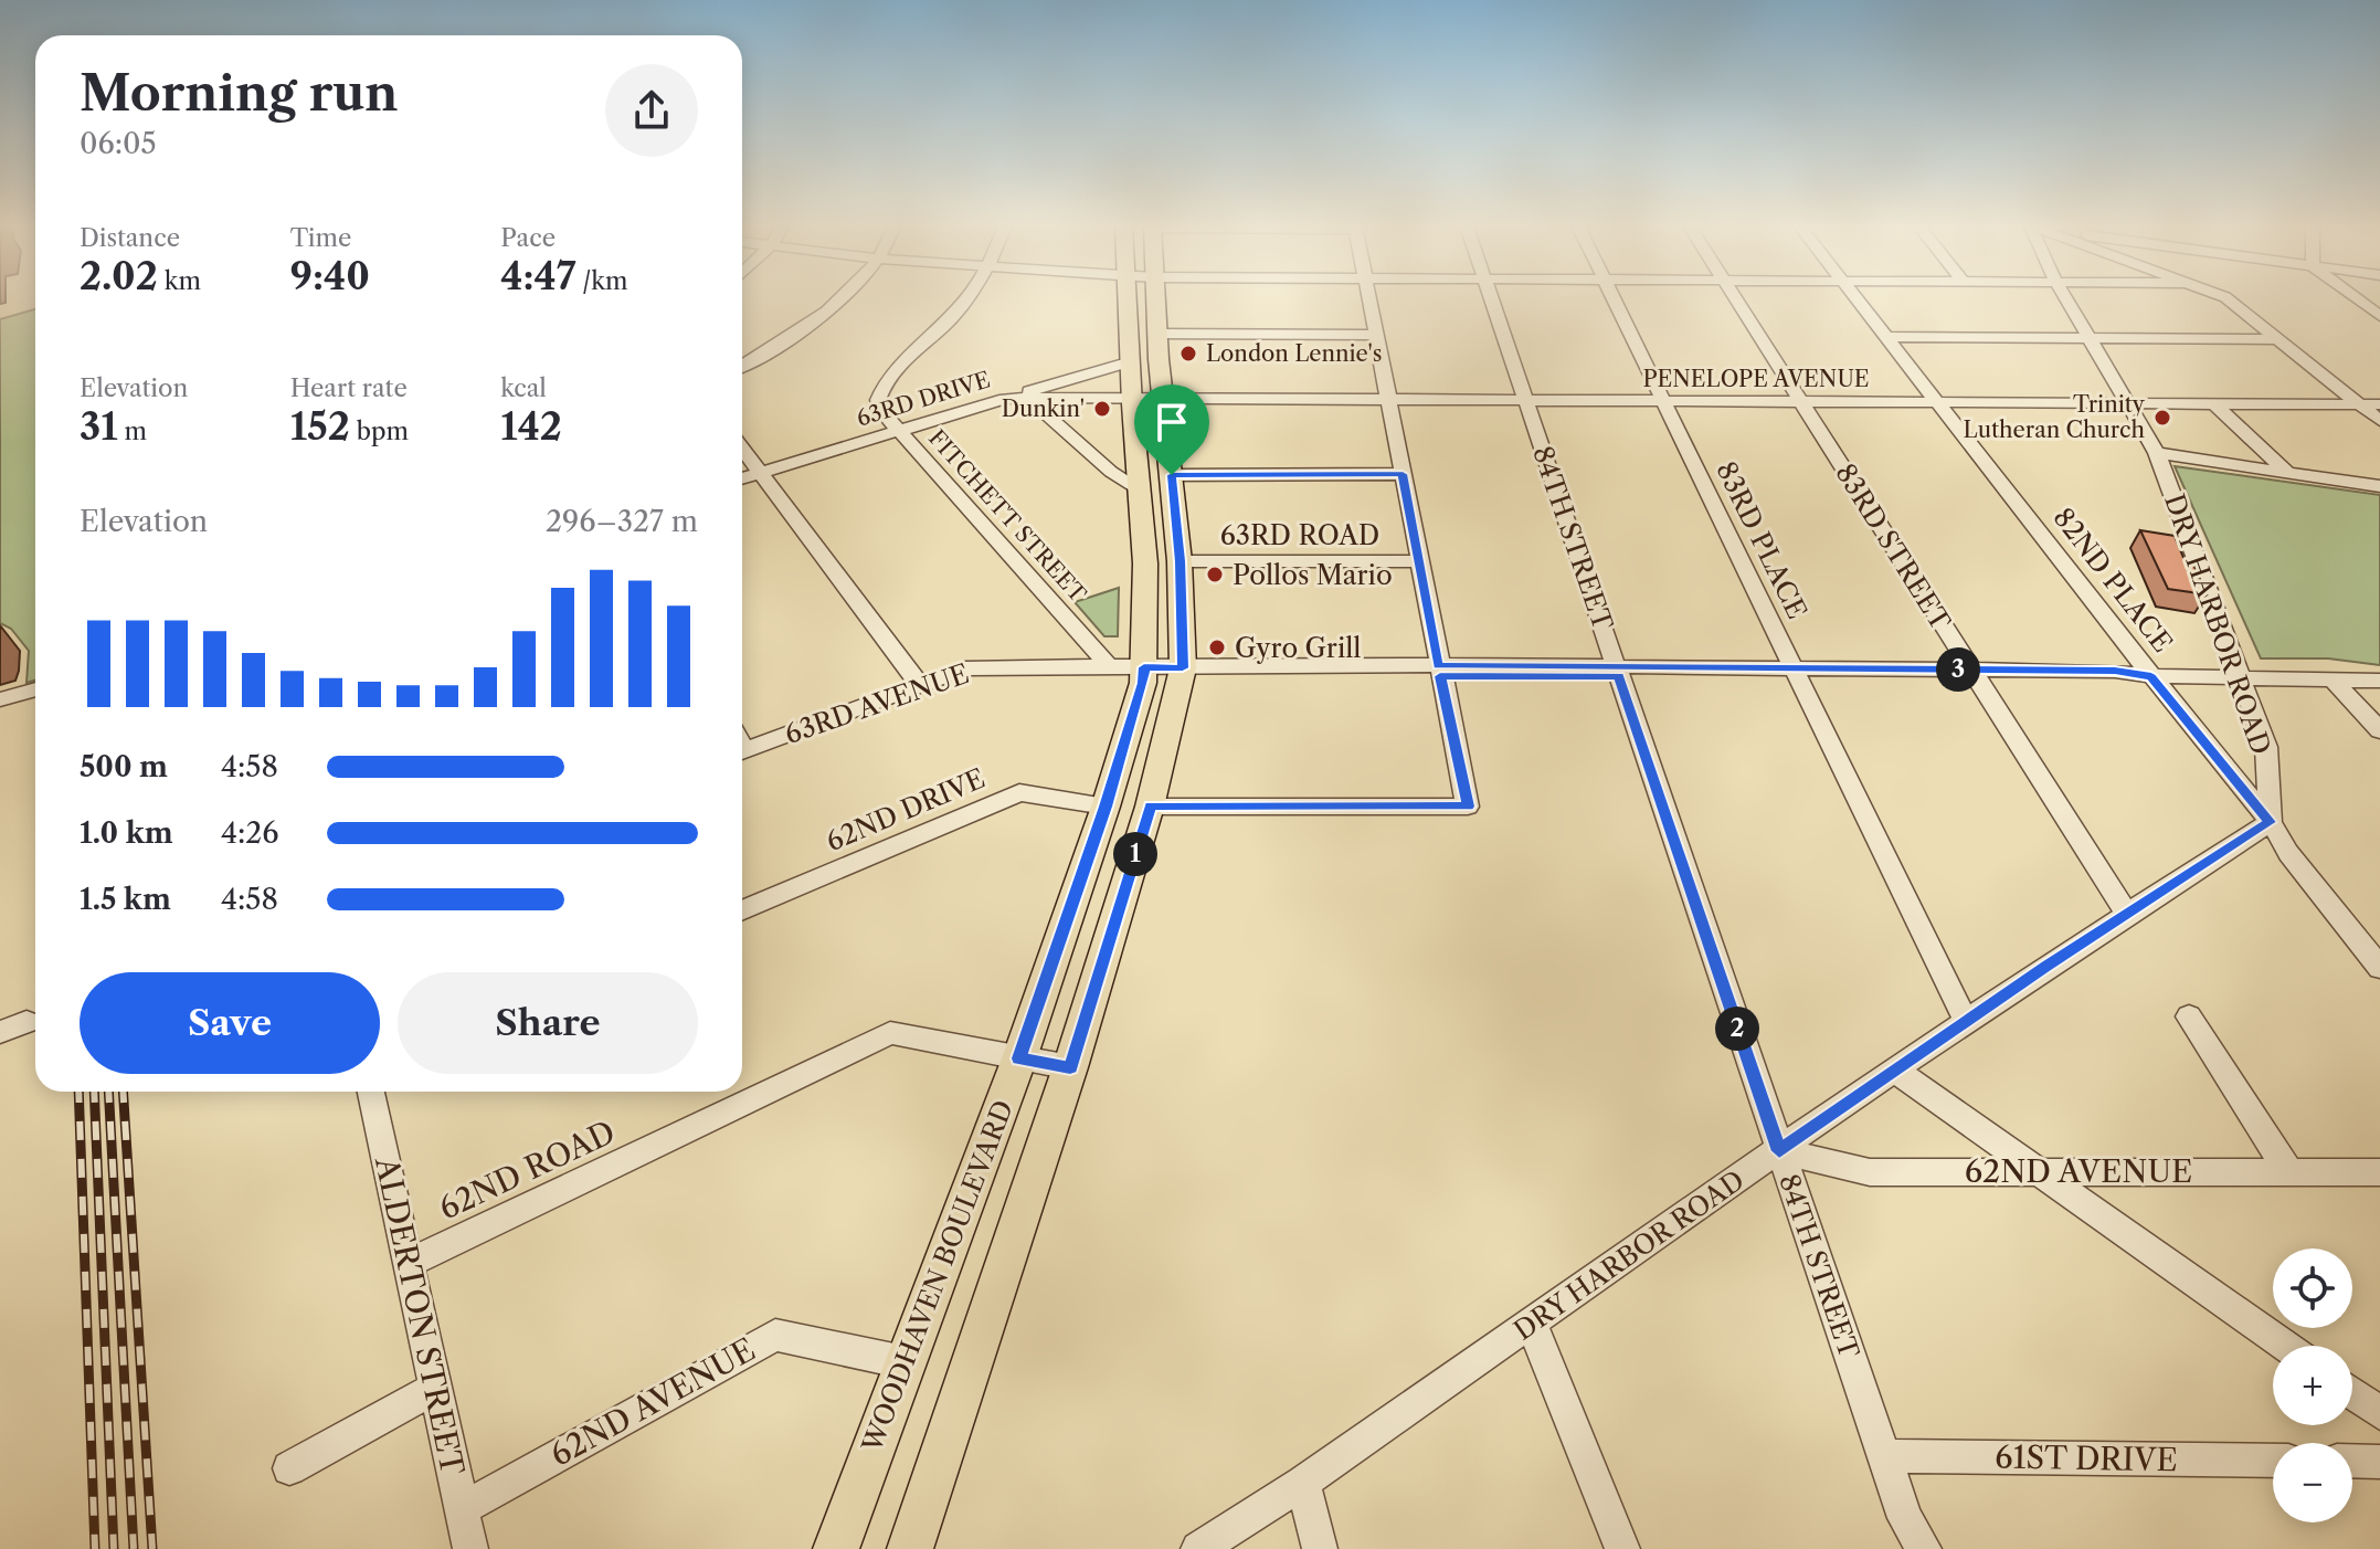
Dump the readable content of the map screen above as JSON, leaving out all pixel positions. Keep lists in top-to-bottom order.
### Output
{
  "streets": {
    "main road": ["WOODHAVEN BOULEVARD"],
    "street": [
      "PENELOPE AVENUE",
      "63RD DRIVE",
      "FITCHETT STREET",
      "63RD ROAD",
      "84TH STREET",
      "83RD PLACE",
      "83RD STREET",
      "82ND PLACE",
      "DRY HARBOR ROAD",
      "63RD AVENUE",
      "62ND DRIVE",
      "62ND ROAD",
      "62ND AVENUE",
      "ALDERTON STREET",
      "61ST DRIVE"
    ]
  },
  "crossings": [
    ["PENELOPE AVENUE", "63RD DRIVE"],
    ["PENELOPE AVENUE", "84TH STREET"],
    ["PENELOPE AVENUE", "83RD PLACE"],
    ["PENELOPE AVENUE", "83RD STREET"],
    ["PENELOPE AVENUE", "82ND PLACE"],
    ["PENELOPE AVENUE", "DRY HARBOR ROAD"],
    ["PENELOPE AVENUE", "WOODHAVEN BOULEVARD"],
    ["63RD DRIVE", "FITCHETT STREET"],
    ["63RD DRIVE", "WOODHAVEN BOULEVARD"],
    ["FITCHETT STREET", "63RD AVENUE"],
    ["63RD ROAD", "WOODHAVEN BOULEVARD"],
    ["84TH STREET", "DRY HARBOR ROAD"],
    ["84TH STREET", "63RD AVENUE"],
    ["84TH STREET", "62ND AVENUE"],
    ["84TH STREET", "61ST DRIVE"],
    ["83RD PLACE", "DRY HARBOR ROAD"],
    ["83RD PLACE", "63RD AVENUE"],
    ["83RD STREET", "DRY HARBOR ROAD"],
    ["83RD STREET", "63RD AVENUE"],
    ["82ND PLACE", "DRY HARBOR ROAD"],
    ["82ND PLACE", "63RD AVENUE"],
    ["DRY HARBOR ROAD", "63RD AVENUE"],
    ["DRY HARBOR ROAD", "62ND AVENUE"],
    ["63RD AVENUE", "WOODHAVEN BOULEVARD"],
    ["62ND DRIVE", "WOODHAVEN BOULEVARD"],
    ["62ND ROAD", "WOODHAVEN BOULEVARD"],
    ["62ND ROAD", "ALDERTON STREET"],
    ["62ND AVENUE", "WOODHAVEN BOULEVARD"],
    ["62ND AVENUE", "ALDERTON STREET"]
  ],
  "places": [
    "London Lennie's",
    "Dunkin'",
    "Trinity Lutheran Church",
    "Pollos Mario",
    "Gyro Grill"
  ],
  "page": {
    "heading": ["Morning run", "06:05"],
    "stats": [
      ["Distance", "2.02 km"],
      ["Time", "9:40"],
      ["Pace", "4:47 /km"],
      ["Elevation", "31 m"],
      ["Heart rate", "152 bpm"],
      ["kcal", "142"]
    ],
    "chart": ["Elevation", "296–327 m"],
    "pins": ["3", "1", "2"],
    "list": [
      {
        "name": "500 m",
        "note": "4:58"
      },
      {
        "name": "1.0 km",
        "note": "4:26"
      },
      {
        "name": "1.5 km",
        "note": "4:58"
      }
    ],
    "buttons": ["Save", "Share"],
    "map_buttons": ["+", "−"]
  }
}
